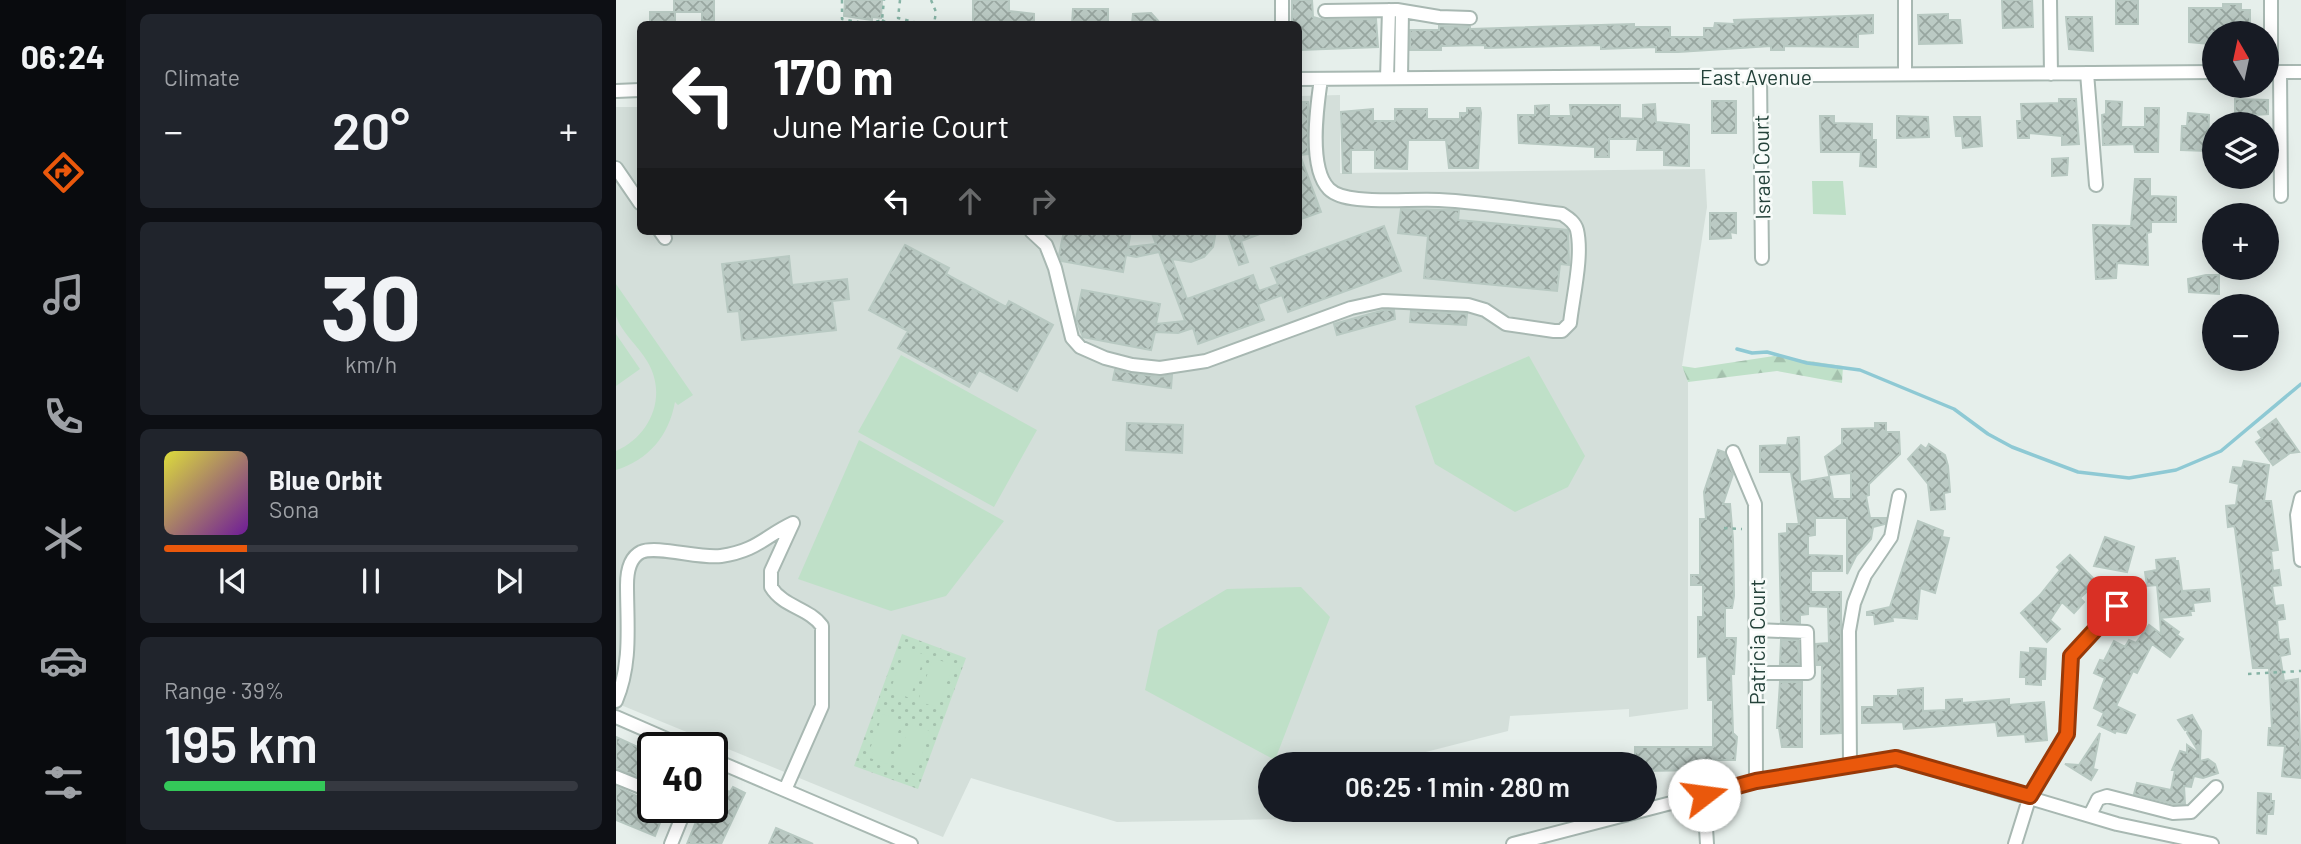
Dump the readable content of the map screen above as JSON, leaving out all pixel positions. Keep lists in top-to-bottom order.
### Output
{
  "streets": {
    "street": ["East Avenue", "Israel Court", "Patricia Court"]
  },
  "crossings": [
    ["East Avenue", "Israel Court"]
  ],
  "north": "top",
  "page": {
    "tabs": "06:24",
    "tile": [
      "Climate",
      ["30", "km/h"],
      ["Range · 39%", "195 km"]
    ],
    "map_buttons": ["+", "−"],
    "turn": ["170 m", "June Marie Court"],
    "heat": ["−", "20°", "+"],
    "song": ["Blue Orbit", "Sona"],
    "limit": "40",
    "trip": "06:25 · 1 min · 280 m"
  }
}
